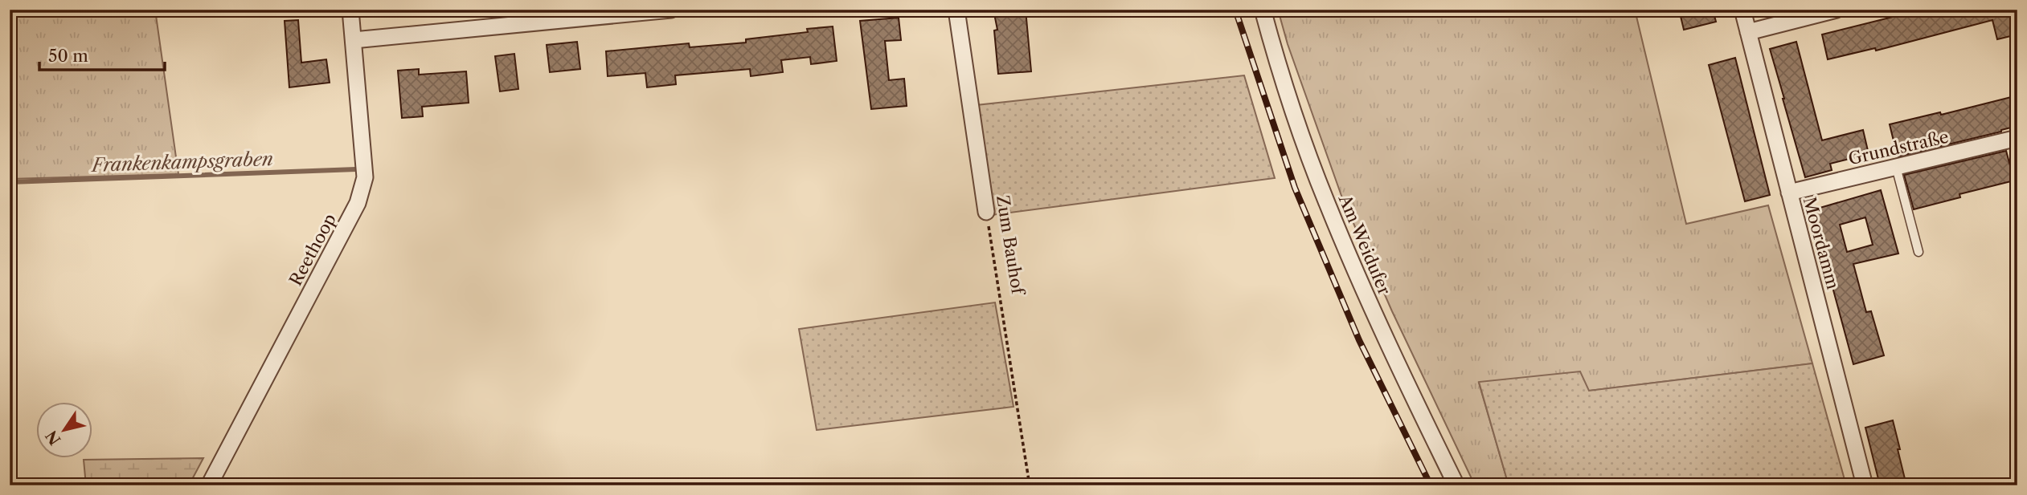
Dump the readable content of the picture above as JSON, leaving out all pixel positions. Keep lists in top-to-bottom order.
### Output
{
  "streets": {
    "street": [
      "Grundstraße",
      "Moordamm",
      "Zum Bauhof",
      "Am Weidufer",
      "Reethoop"
    ]
  },
  "crossings": [
    ["Grundstraße", "Moordamm"]
  ],
  "water": ["Frankenkampsgraben"],
  "scale_bar": "50 m",
  "north": "bottom left"
}
